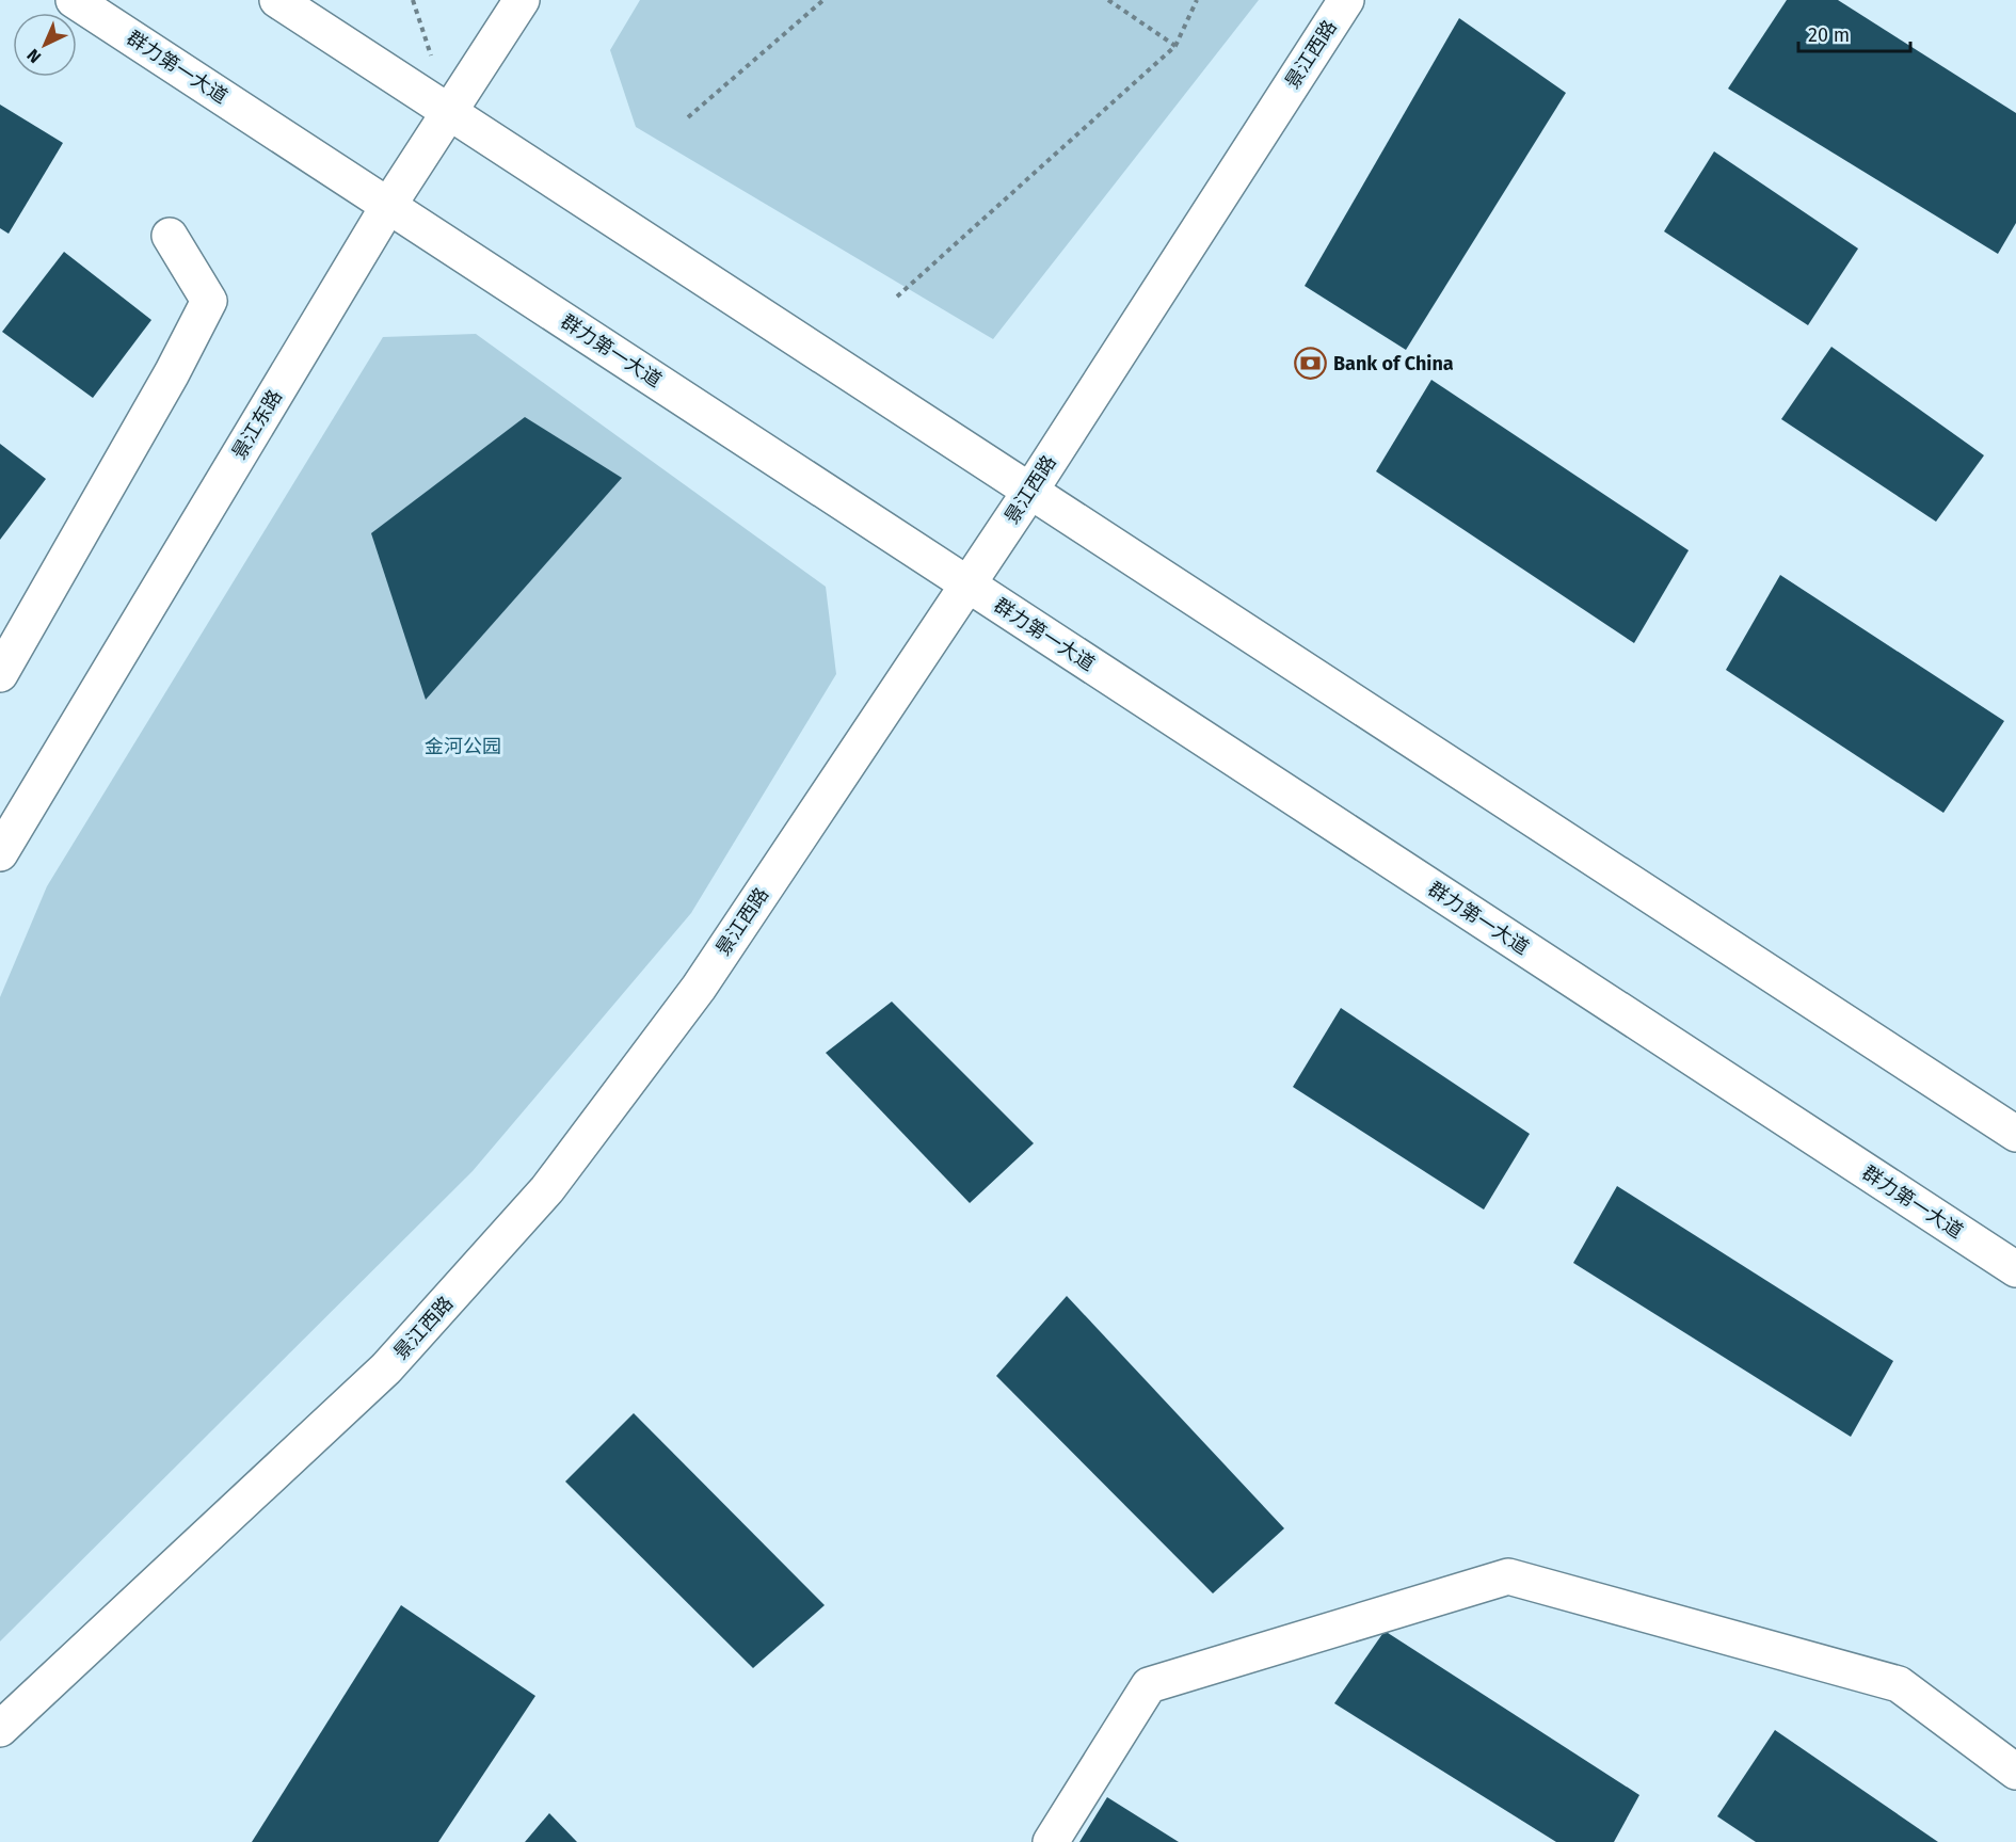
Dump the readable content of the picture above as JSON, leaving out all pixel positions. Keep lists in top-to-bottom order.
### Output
{
  "streets": {
    "main road": ["景江西路", "群力第一大道", "景江东路"]
  },
  "crossings": [
    ["景江西路", "群力第一大道"],
    ["群力第一大道", "景江东路"]
  ],
  "parks": ["金河公园"],
  "places": {
    "bank": ["Bank of China"]
  },
  "scale_bar": "20 m",
  "north": "bottom left"
}
